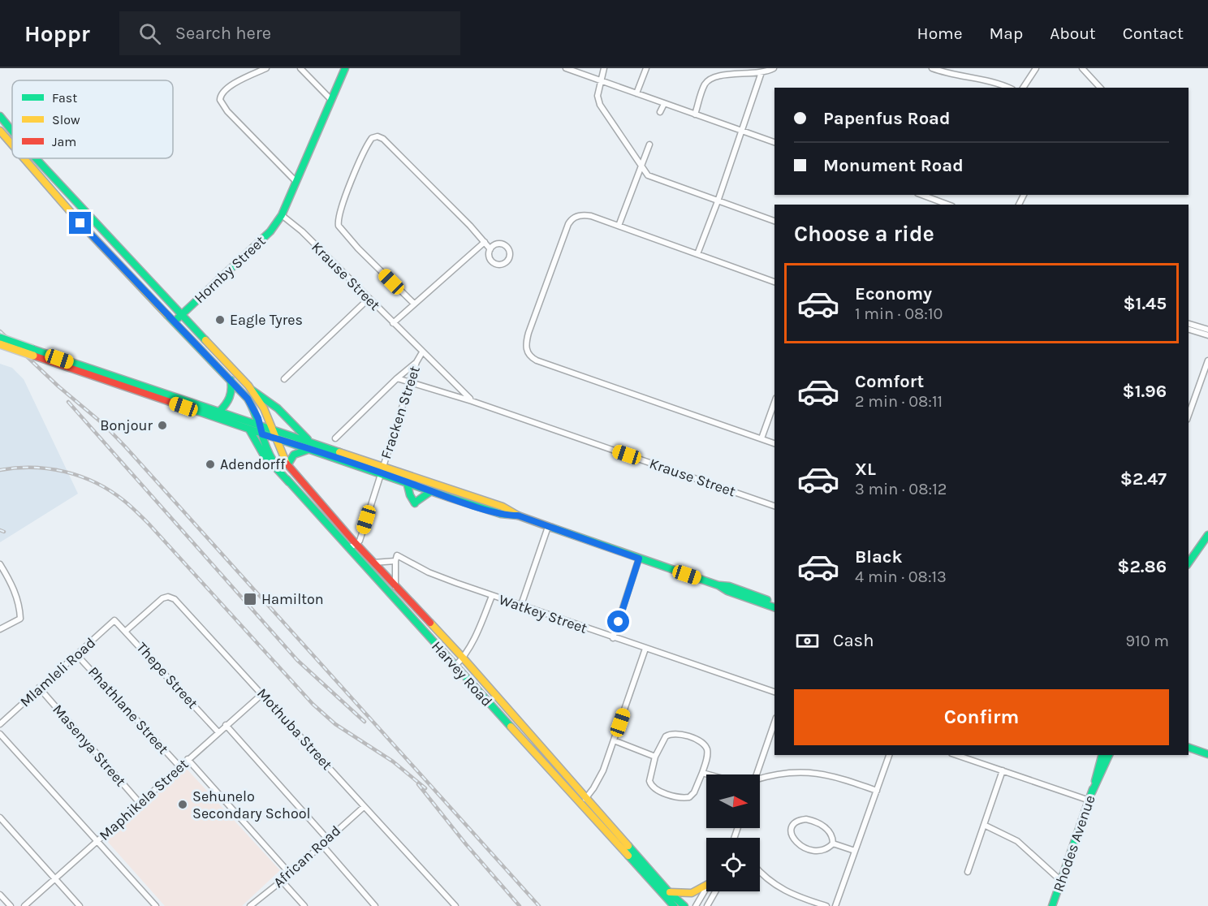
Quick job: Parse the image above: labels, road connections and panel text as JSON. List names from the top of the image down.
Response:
{
  "streets": {
    "main road": ["Hornby Street", "Harvey Road", "Rhodes Avenue"],
    "street": [
      "Krause Street",
      "Fracken Street",
      "Watkey Street",
      "Mlamleli Road",
      "Thepe Street",
      "Phathlane Street",
      "Mothuba Street",
      "Masenya Street",
      "Maphikela Street",
      "African Road"
    ]
  },
  "crossings": [
    ["Hornby Street", "Krause Street"],
    ["Hornby Street", "Harvey Road"],
    ["Krause Street", "Fracken Street"],
    ["Fracken Street", "Harvey Road"],
    ["Mlamleli Road", "Thepe Street"],
    ["Mlamleli Road", "Phathlane Street"],
    ["Mlamleli Road", "Masenya Street"],
    ["Thepe Street", "Mothuba Street"],
    ["Thepe Street", "Maphikela Street"],
    ["Phathlane Street", "Maphikela Street"],
    ["Phathlane Street", "African Road"],
    ["Mothuba Street", "Maphikela Street"],
    ["Mothuba Street", "African Road"],
    ["Masenya Street", "Maphikela Street"]
  ],
  "places": {
    "other": [
      "Eagle Tyres",
      "Bonjour",
      "Adendorff",
      "Sehunelo Secondary School"
    ],
    "transit": ["Hamilton"]
  },
  "legend": ["Fast", "Slow", "Jam"],
  "north": "right",
  "page": {
    "header": "Hoppr",
    "search": "Search here",
    "nav": [
      "Home",
      "Map",
      "About",
      "Contact"
    ],
    "banner": ["Papenfus Road", "Monument Road"],
    "heading": "Choose a ride",
    "list": [
      {
        "name": "Economy",
        "note": "1 min · 08:10",
        "value": "$1.45"
      },
      {
        "name": "Comfort",
        "note": "2 min · 08:11",
        "value": "$1.96"
      },
      {
        "name": "XL",
        "note": "3 min · 08:12",
        "value": "$2.47"
      },
      {
        "name": "Black",
        "note": "4 min · 08:13",
        "value": "$2.86"
      }
    ],
    "pay": ["Cash", "910 m"],
    "buttons": "Confirm"
  }
}
